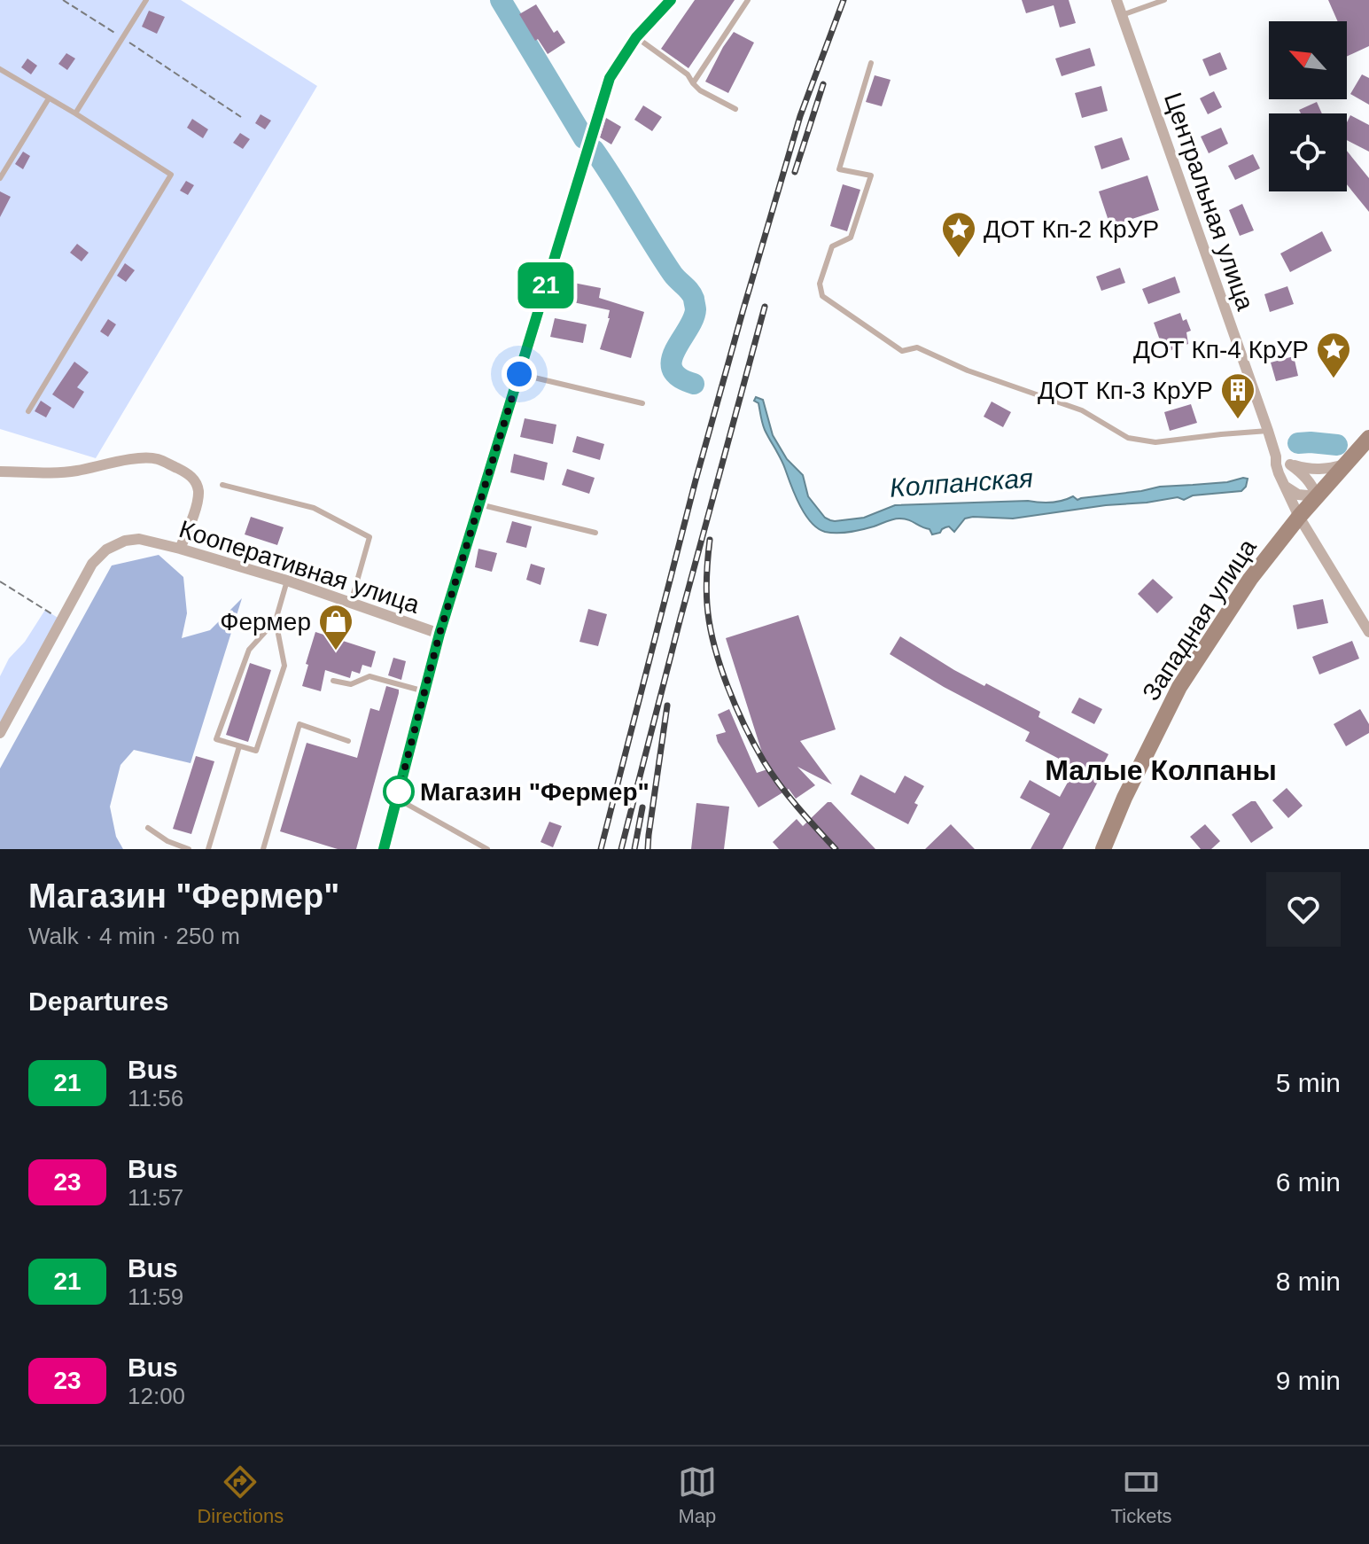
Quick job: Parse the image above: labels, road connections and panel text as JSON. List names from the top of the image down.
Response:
{
  "streets": {
    "main road": ["Западная улица"],
    "street": ["Центральная улица", "Кооперативная улица"]
  },
  "crossings": [
    ["Центральная улица", "Западная улица"]
  ],
  "districts": ["Малые Колпаны"],
  "water": ["Колпанская"],
  "places": {
    "place": ["ДОТ Кп-2 КрУР", "ДОТ Кп-4 КрУР"],
    "building": ["ДОТ Кп-3 КрУР"],
    "shop": ["Фермер"],
    "other": ["Магазин \"Фермер\""]
  },
  "lines": ["bus line 21"],
  "north": "top left",
  "page": {
    "on_map": "21",
    "heading": [
      ["Магазин \"Фермер\"", "Walk · 4 min · 250 m"],
      "Departures"
    ],
    "list": [
      {
        "mark": "21",
        "name": "Bus",
        "note": "11:56",
        "value": "5 min"
      },
      {
        "mark": "23",
        "name": "Bus",
        "note": "11:57",
        "value": "6 min"
      },
      {
        "mark": "21",
        "name": "Bus",
        "note": "11:59",
        "value": "8 min"
      },
      {
        "mark": "23",
        "name": "Bus",
        "note": "12:00",
        "value": "9 min"
      }
    ],
    "tabs": ["Directions", "Map", "Tickets"]
  }
}
